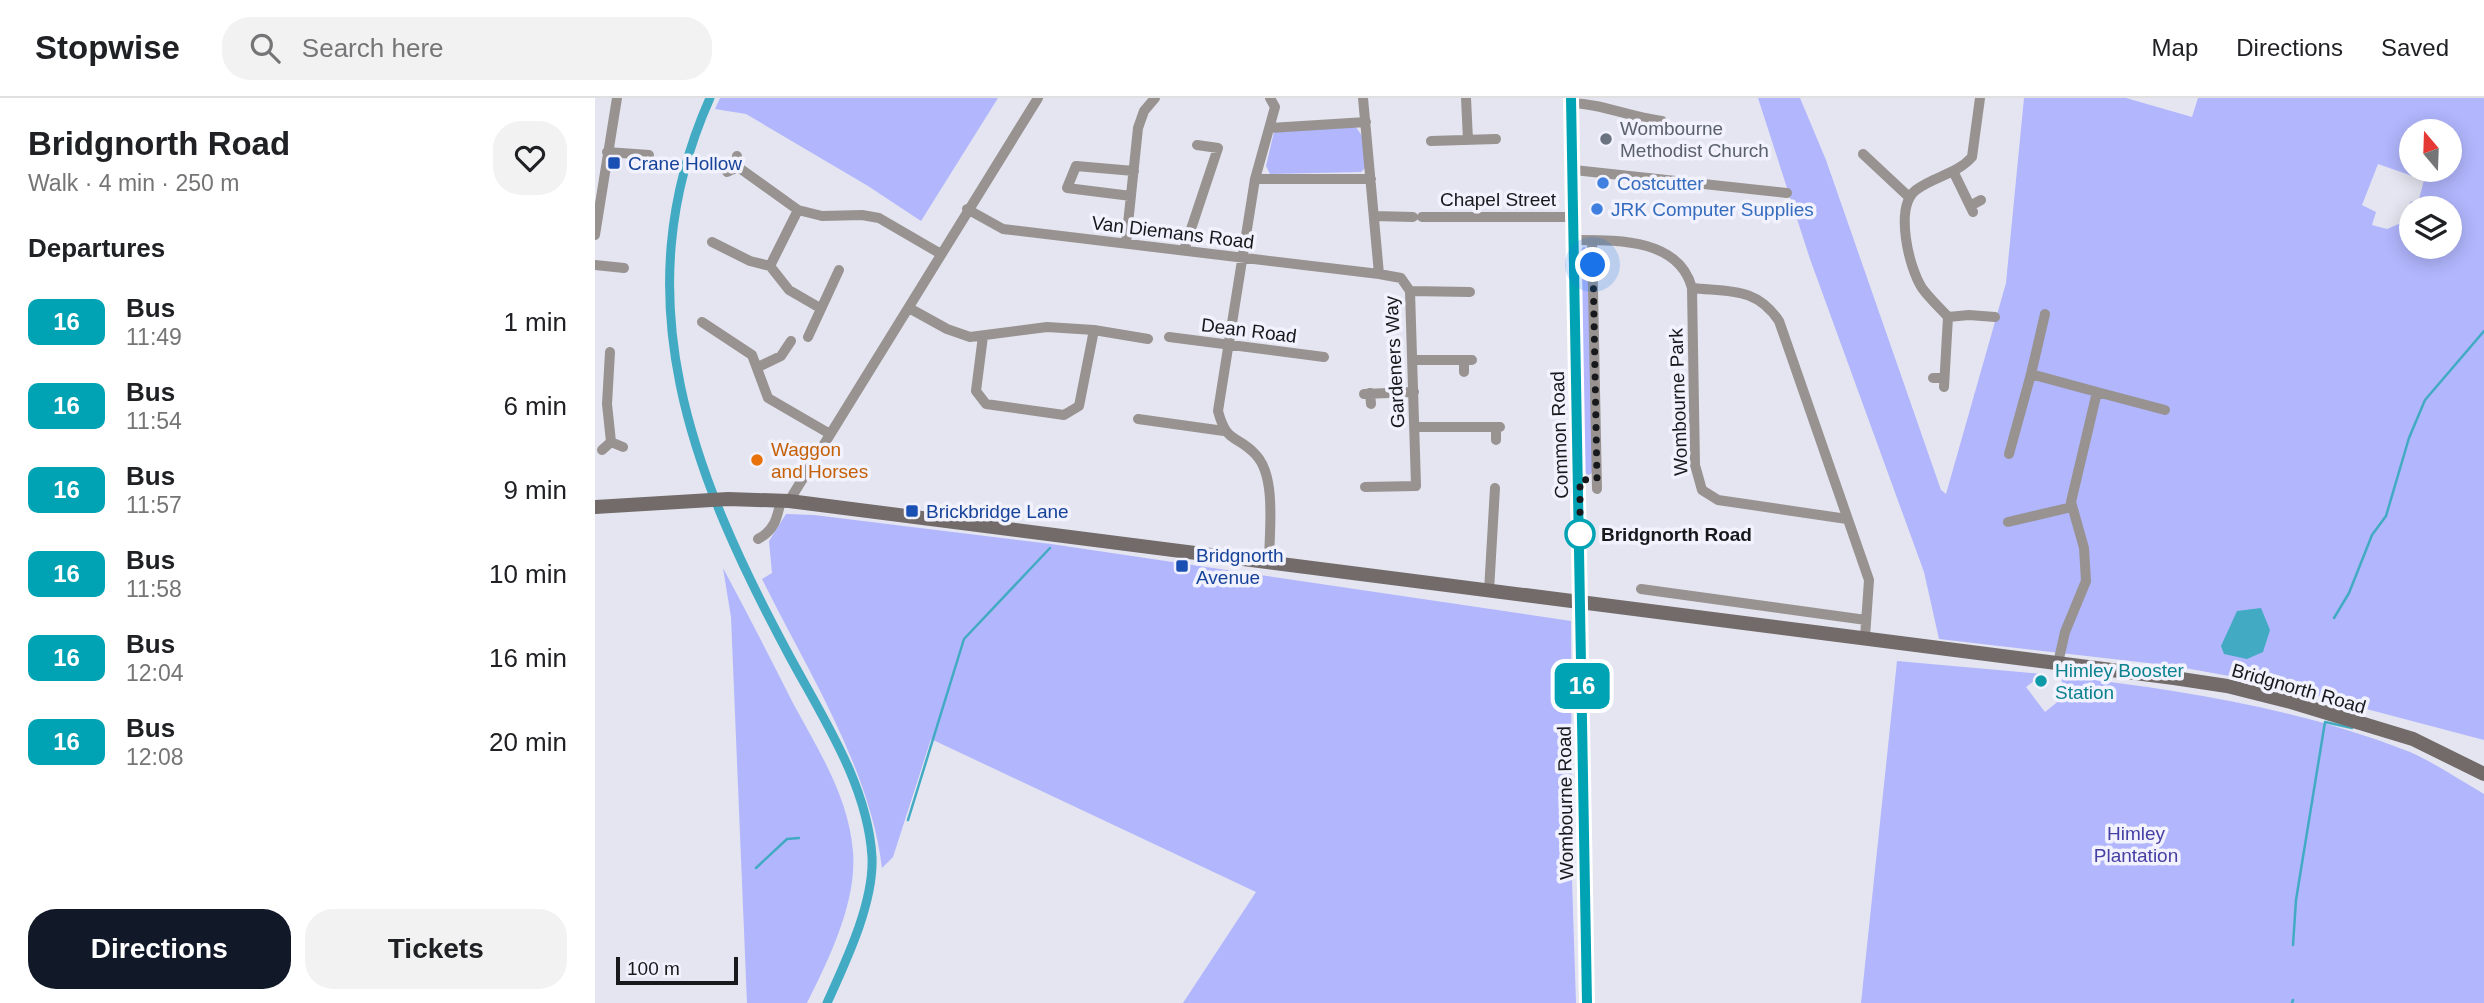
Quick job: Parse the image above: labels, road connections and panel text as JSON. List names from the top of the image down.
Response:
{
  "streets": {
    "main road": ["Bridgnorth Road"],
    "street": [
      "Chapel Street",
      "Van Diemans Road",
      "Dean Road",
      "Gardeners Way",
      "Wombourne Park",
      "Common Road",
      "Wombourne Road"
    ]
  },
  "crossings": [
    ["Chapel Street", "Gardeners Way"],
    ["Chapel Street", "Common Road"],
    ["Van Diemans Road", "Gardeners Way"],
    ["Common Road", "Bridgnorth Road"],
    ["Common Road", "Wombourne Road"],
    ["Bridgnorth Road", "Wombourne Road"]
  ],
  "parks": ["Himley Plantation"],
  "places": {
    "other": [
      "Wombourne Methodist Church",
      "Costcutter",
      "JRK Computer Supplies",
      "Waggon and Horses",
      "Bridgnorth Road",
      "Himley Booster Station"
    ],
    "transit": ["Crane Hollow", "Brickbridge Lane", "Bridgnorth Avenue"]
  },
  "lines": ["bus line 16"],
  "scale_bar": "100 m",
  "north": "top",
  "page": {
    "header": "Stopwise",
    "search": "Search here",
    "nav": ["Map", "Directions", "Saved"],
    "heading": [
      ["Bridgnorth Road", "Walk · 4 min · 250 m"],
      "Departures"
    ],
    "on_map": "16",
    "list": [
      {
        "mark": "16",
        "name": "Bus",
        "note": "11:49",
        "value": "1 min"
      },
      {
        "mark": "16",
        "name": "Bus",
        "note": "11:54",
        "value": "6 min"
      },
      {
        "mark": "16",
        "name": "Bus",
        "note": "11:57",
        "value": "9 min"
      },
      {
        "mark": "16",
        "name": "Bus",
        "note": "11:58",
        "value": "10 min"
      },
      {
        "mark": "16",
        "name": "Bus",
        "note": "12:04",
        "value": "16 min"
      },
      {
        "mark": "16",
        "name": "Bus",
        "note": "12:08",
        "value": "20 min"
      }
    ],
    "buttons": ["Directions", "Tickets"],
    "scale": "100 m"
  }
}
